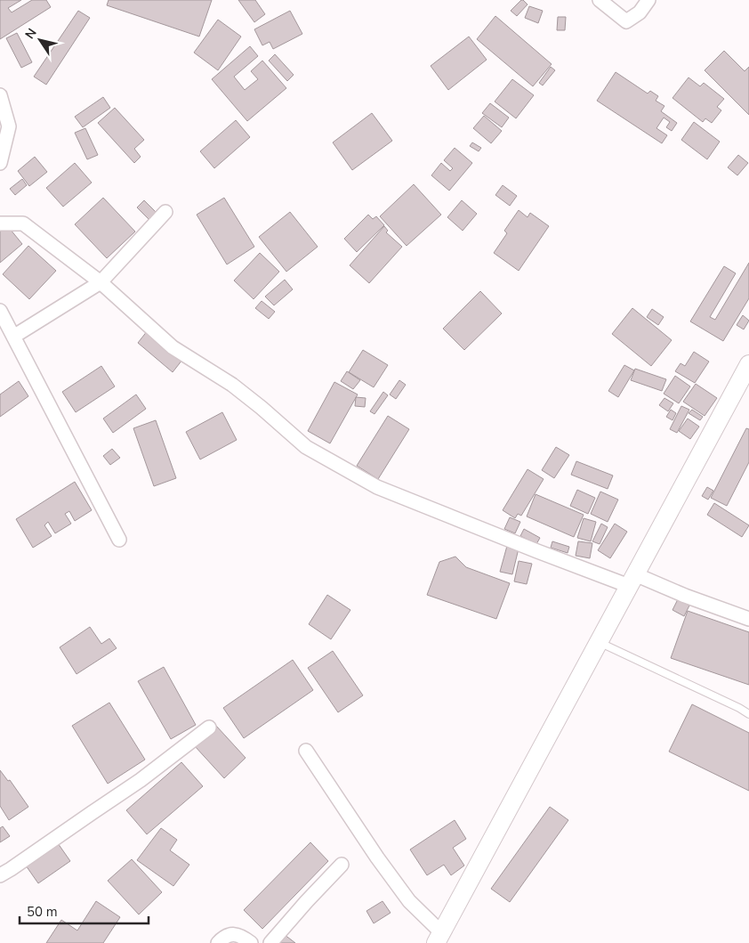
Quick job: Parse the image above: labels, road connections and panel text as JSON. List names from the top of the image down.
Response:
{
  "scale_bar": "50 m",
  "north": "top left"
}
